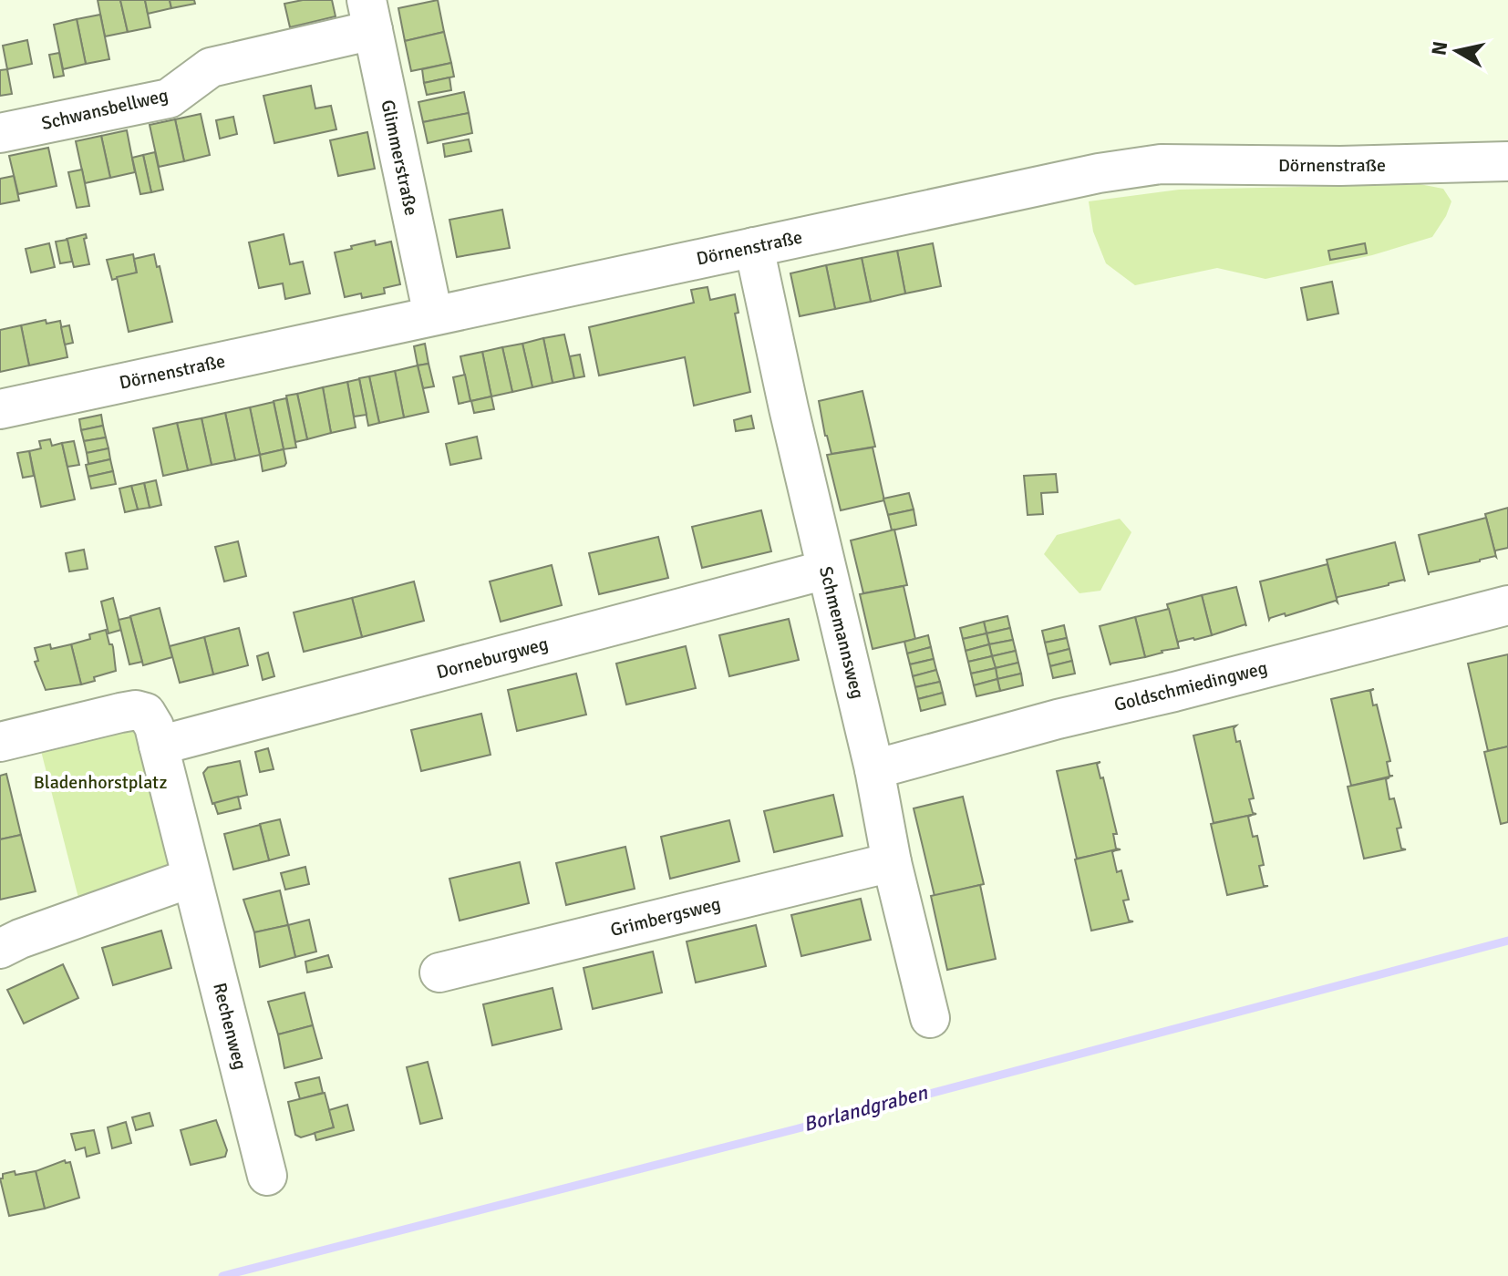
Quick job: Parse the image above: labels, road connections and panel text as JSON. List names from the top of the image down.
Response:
{
  "streets": {
    "street": [
      "Schwansbellweg",
      "Glimmerstraße",
      "Dörnenstraße",
      "Schmemannsweg",
      "Dorneburgweg",
      "Goldschmiedingweg",
      "Grimbergsweg",
      "Rechenweg"
    ]
  },
  "crossings": [
    ["Schwansbellweg", "Glimmerstraße"],
    ["Glimmerstraße", "Dörnenstraße"],
    ["Dörnenstraße", "Schmemannsweg"],
    ["Schmemannsweg", "Dorneburgweg"],
    ["Schmemannsweg", "Goldschmiedingweg"],
    ["Schmemannsweg", "Grimbergsweg"]
  ],
  "water": ["Borlandgraben"],
  "parks": ["Bladenhorstplatz"],
  "north": "left"
}
